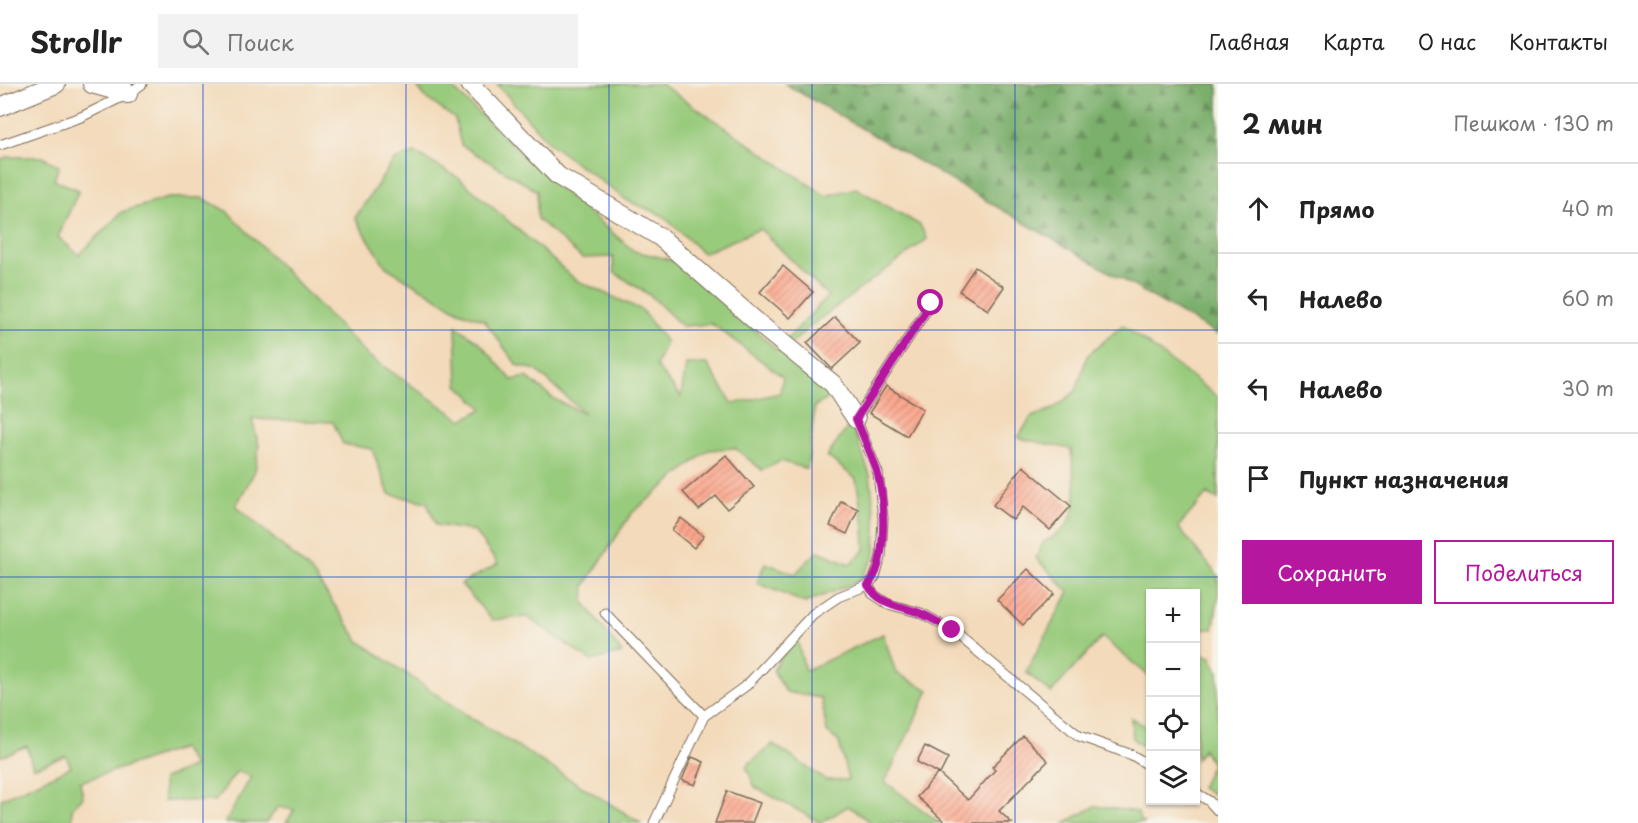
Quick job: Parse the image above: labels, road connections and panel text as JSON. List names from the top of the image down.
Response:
{
  "page": {
    "header": "Strollr",
    "search": "Поиск",
    "nav": [
      "Главная",
      "Карта",
      "О нас",
      "Контакты"
    ],
    "heading": ["2 мин", "Пешком · 130 m"],
    "list": [
      ["Прямо", "40 m"],
      ["Налево", "60 m"],
      ["Налево", "30 m"],
      "Пункт назначения"
    ],
    "buttons": ["Сохранить", "Поделиться"],
    "map_buttons": ["+", "−"]
  }
}
